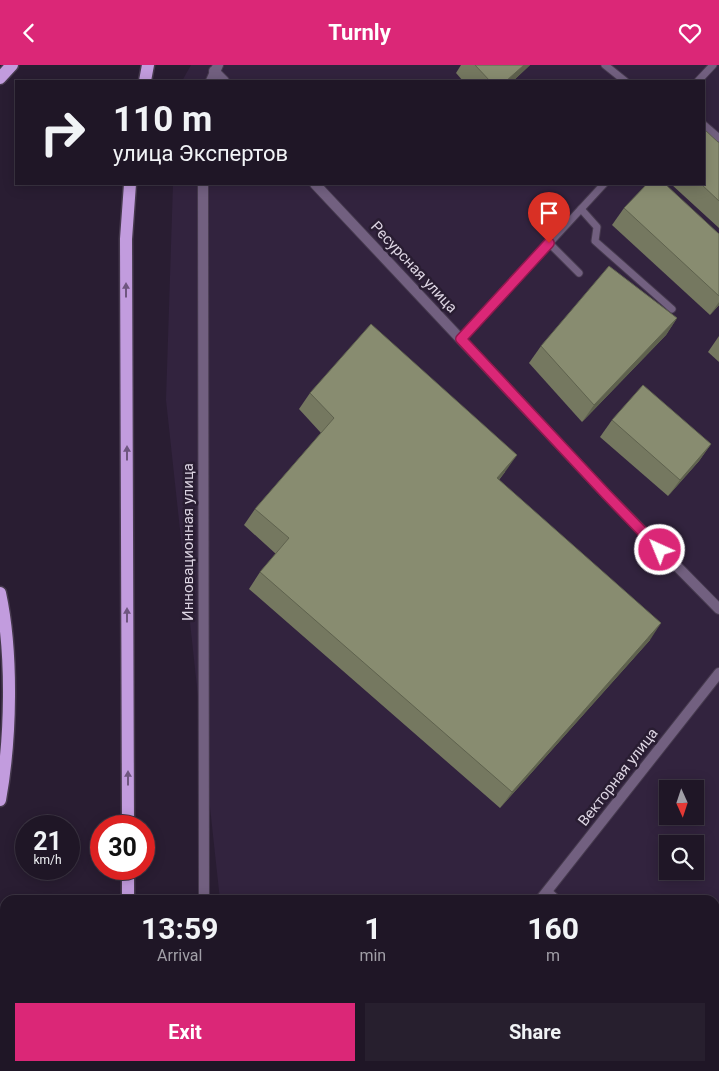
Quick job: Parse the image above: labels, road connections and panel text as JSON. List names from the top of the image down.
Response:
{
  "streets": {
    "street": ["Ресурсная улица", "Инновационная улица", "Векторная улица"]
  },
  "north": "bottom",
  "page": {
    "header": "Turnly",
    "turn": ["110 m", "улица Экспертов"],
    "speed": "21 km/h",
    "limit": "30",
    "eta": [
      "13:59",
      "Arrival",
      "1",
      "min",
      "160",
      "m"
    ],
    "buttons": ["Exit", "Share"]
  }
}
